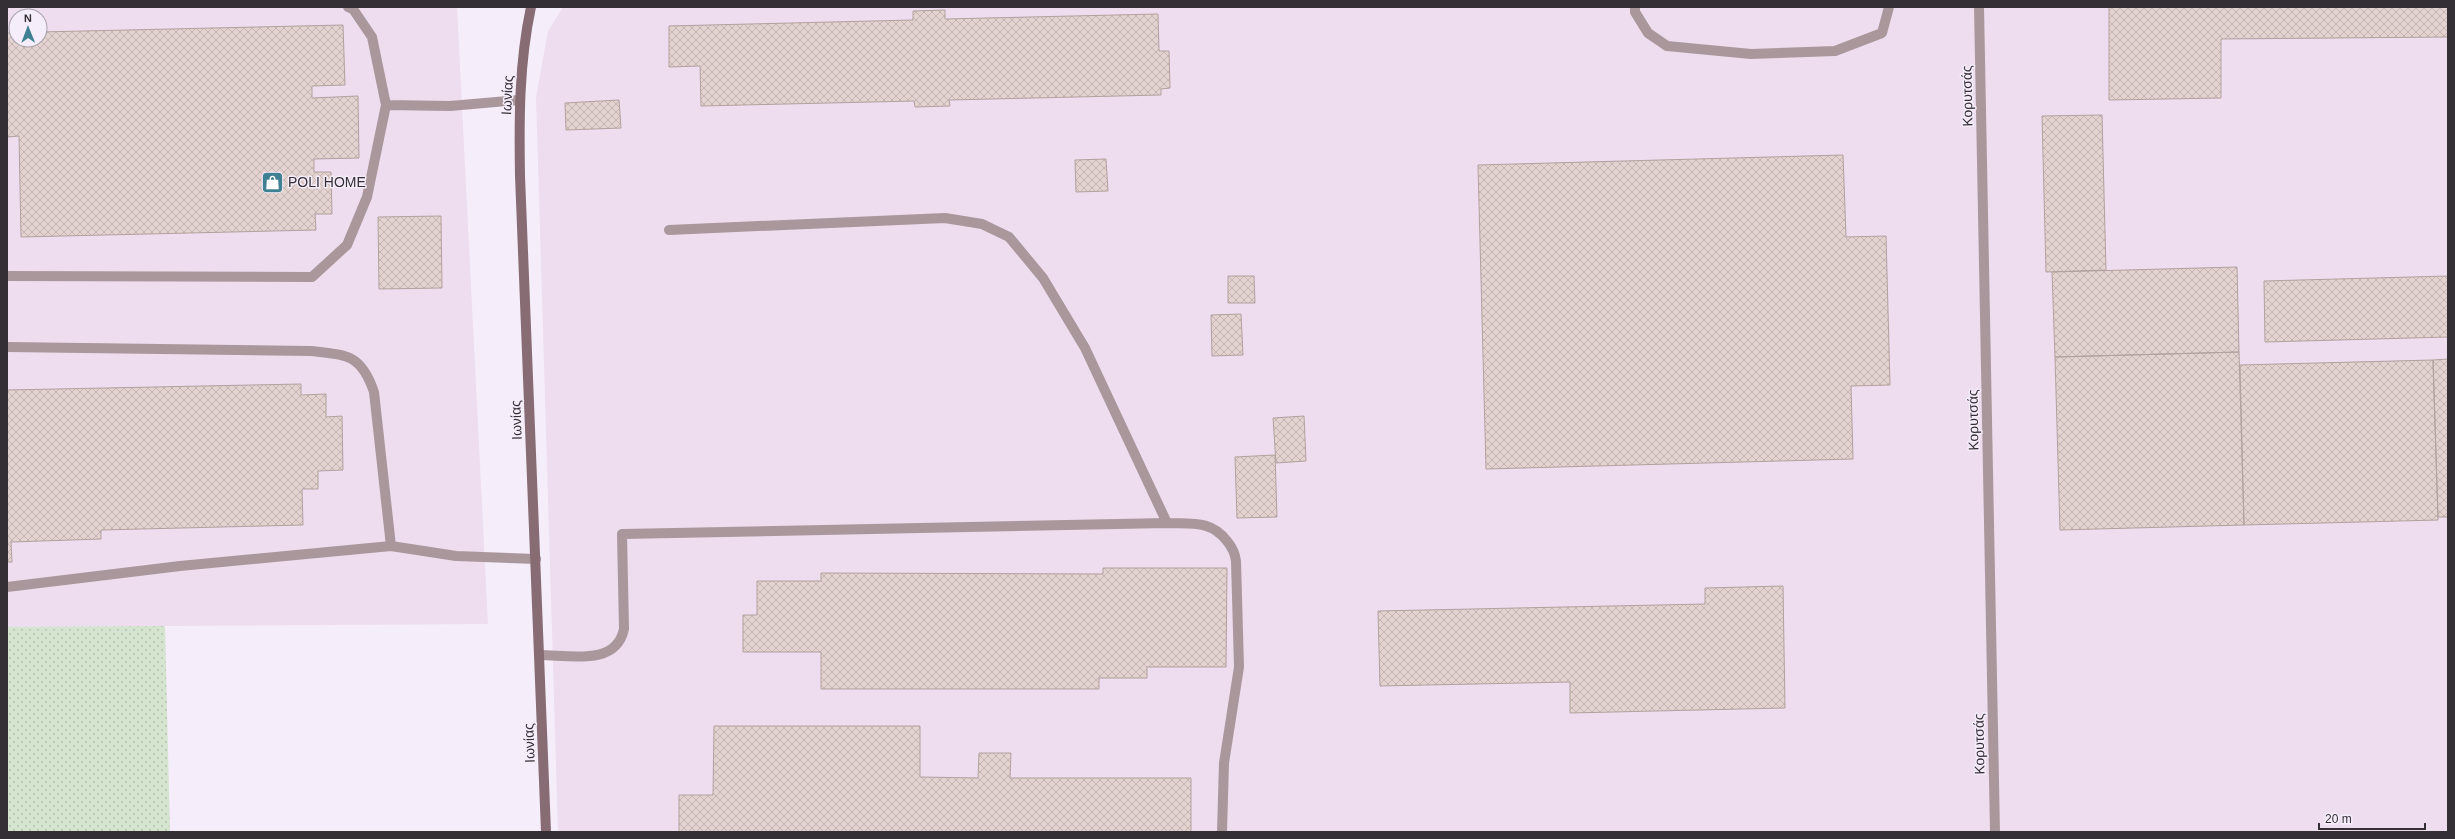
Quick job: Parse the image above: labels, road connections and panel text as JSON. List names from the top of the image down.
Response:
{
  "streets": {
    "street": ["Ιωνίας", "Κορυτσάς"]
  },
  "places": {
    "shop": ["POLI HOME"]
  },
  "scale_bar": "20 m",
  "north": "top"
}
